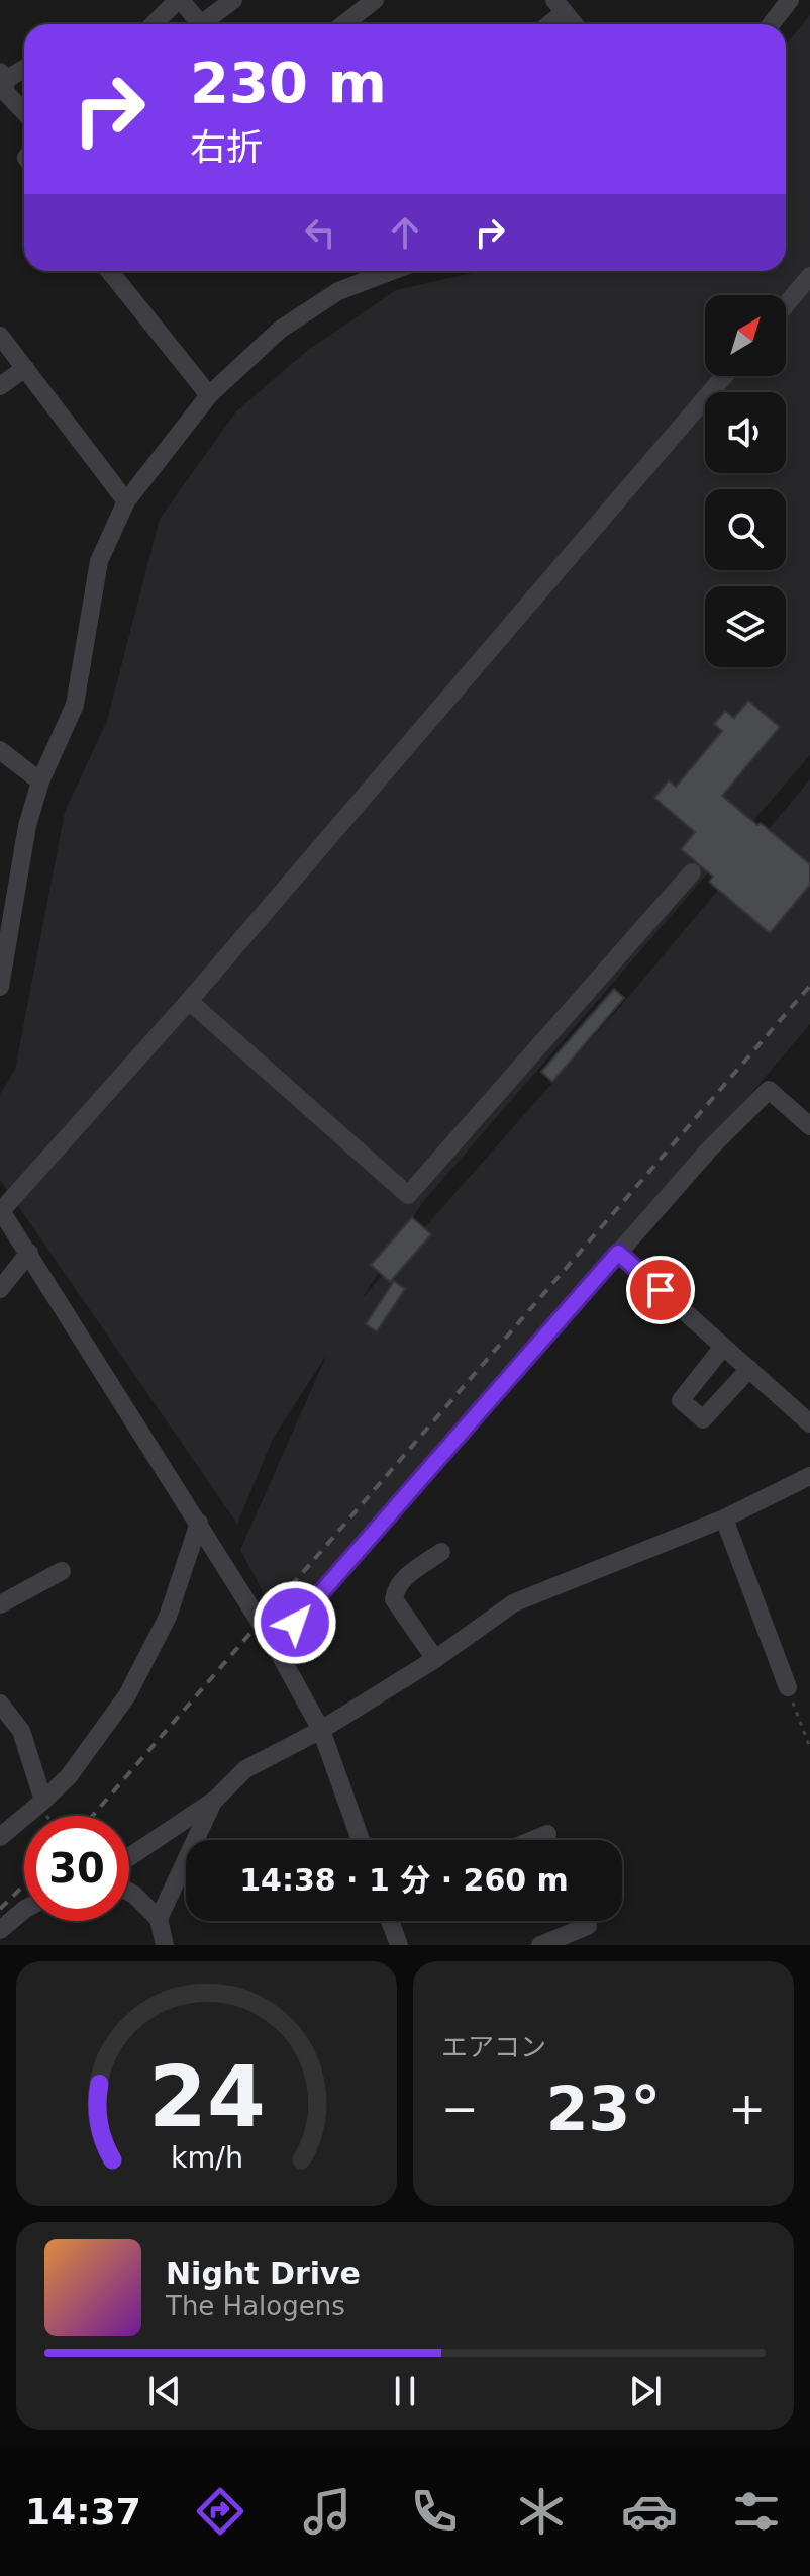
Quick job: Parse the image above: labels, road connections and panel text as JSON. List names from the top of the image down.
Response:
{
  "north": "top right",
  "page": {
    "turn": ["230 m", "右折"],
    "limit": "30",
    "trip": "14:38 · 1 分 · 260 m",
    "tile": "エアコン",
    "heat": ["−", "23°", "+"],
    "song": ["Night Drive", "The Halogens"],
    "tabs": "14:37",
    "gauge": ["24", "km/h"]
  }
}
